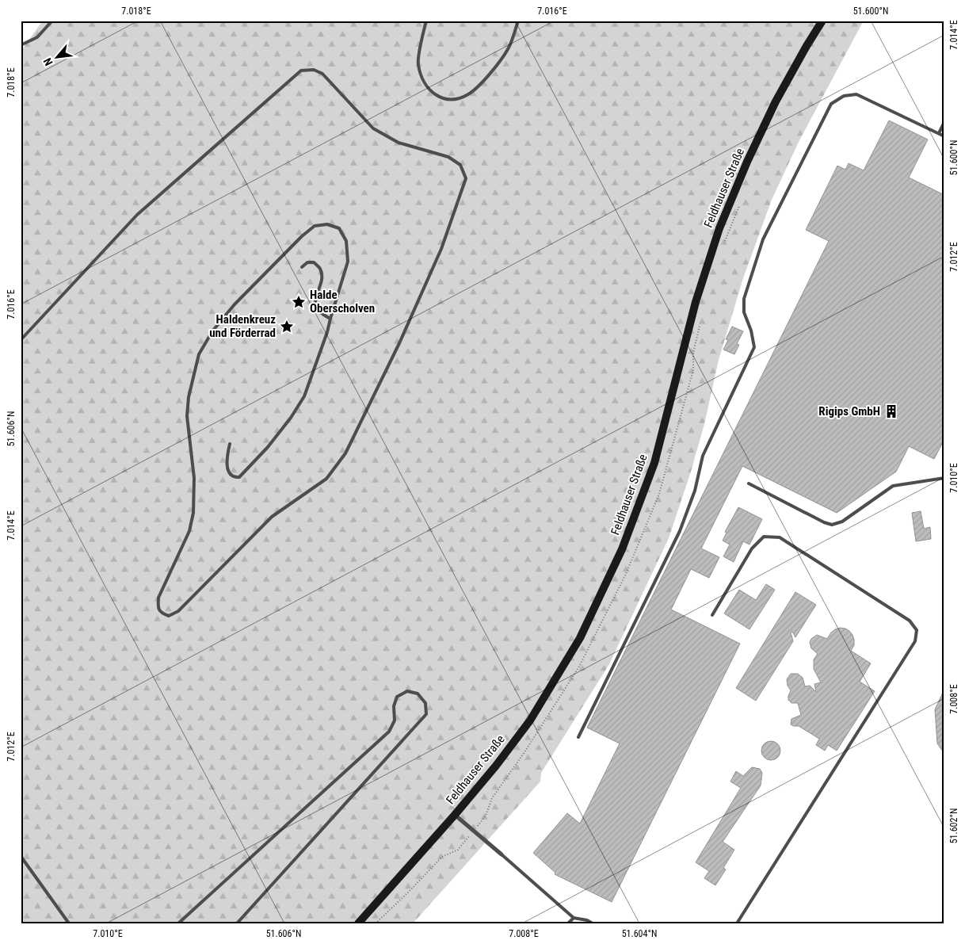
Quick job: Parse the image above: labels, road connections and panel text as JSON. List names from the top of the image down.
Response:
{
  "streets": {
    "street": ["Feldhauser Straße"]
  },
  "places": {
    "place": ["Halde Oberscholven", "Haldenkreuz und Förderrad"],
    "building": ["Rigips GmbH"]
  },
  "north": "bottom left",
  "coordinates": [
    "7.018°E",
    "7.016°E",
    "51.600°N",
    "7.014°E",
    "7.012°E",
    "51.606°N",
    "7.010°E",
    "7.008°E",
    "51.602°N",
    "51.604°N"
  ]
}
